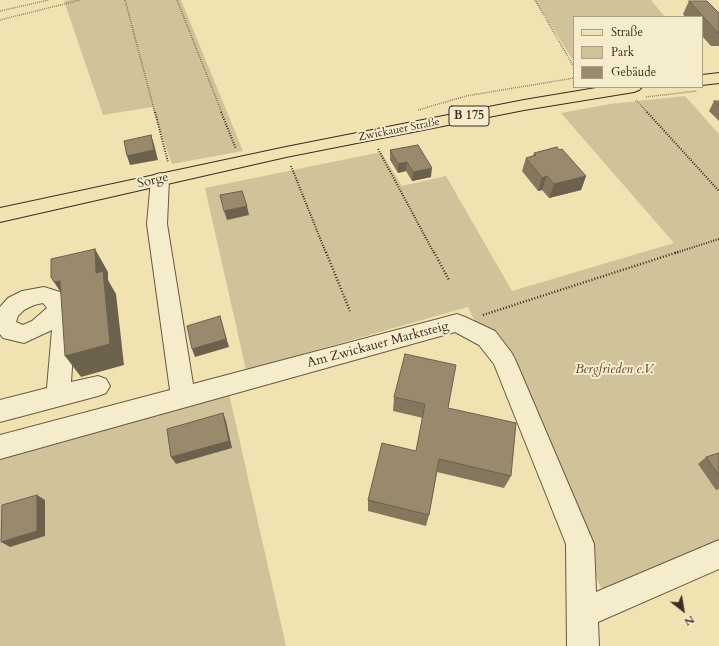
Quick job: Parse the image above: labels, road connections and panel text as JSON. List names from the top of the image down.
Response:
{
  "streets": {
    "main road": ["B 175", "Zwickauer Straße", "Sorge"],
    "street": ["Am Zwickauer Marktsteig"]
  },
  "crossings": [
    ["Zwickauer Straße", "Sorge"]
  ],
  "parks": ["Bergfrieden e.V."],
  "legend": ["Straße", "Park", "Gebäude"],
  "north": "bottom right"
}
